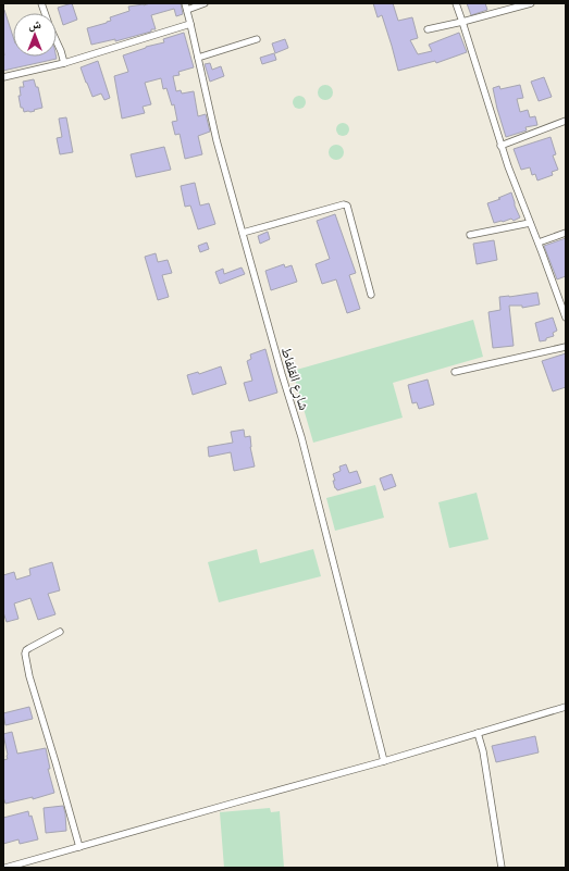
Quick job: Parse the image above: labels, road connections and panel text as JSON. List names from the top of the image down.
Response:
{
  "streets": {
    "street": ["شارع القلفاط"]
  },
  "north": "top"
}
